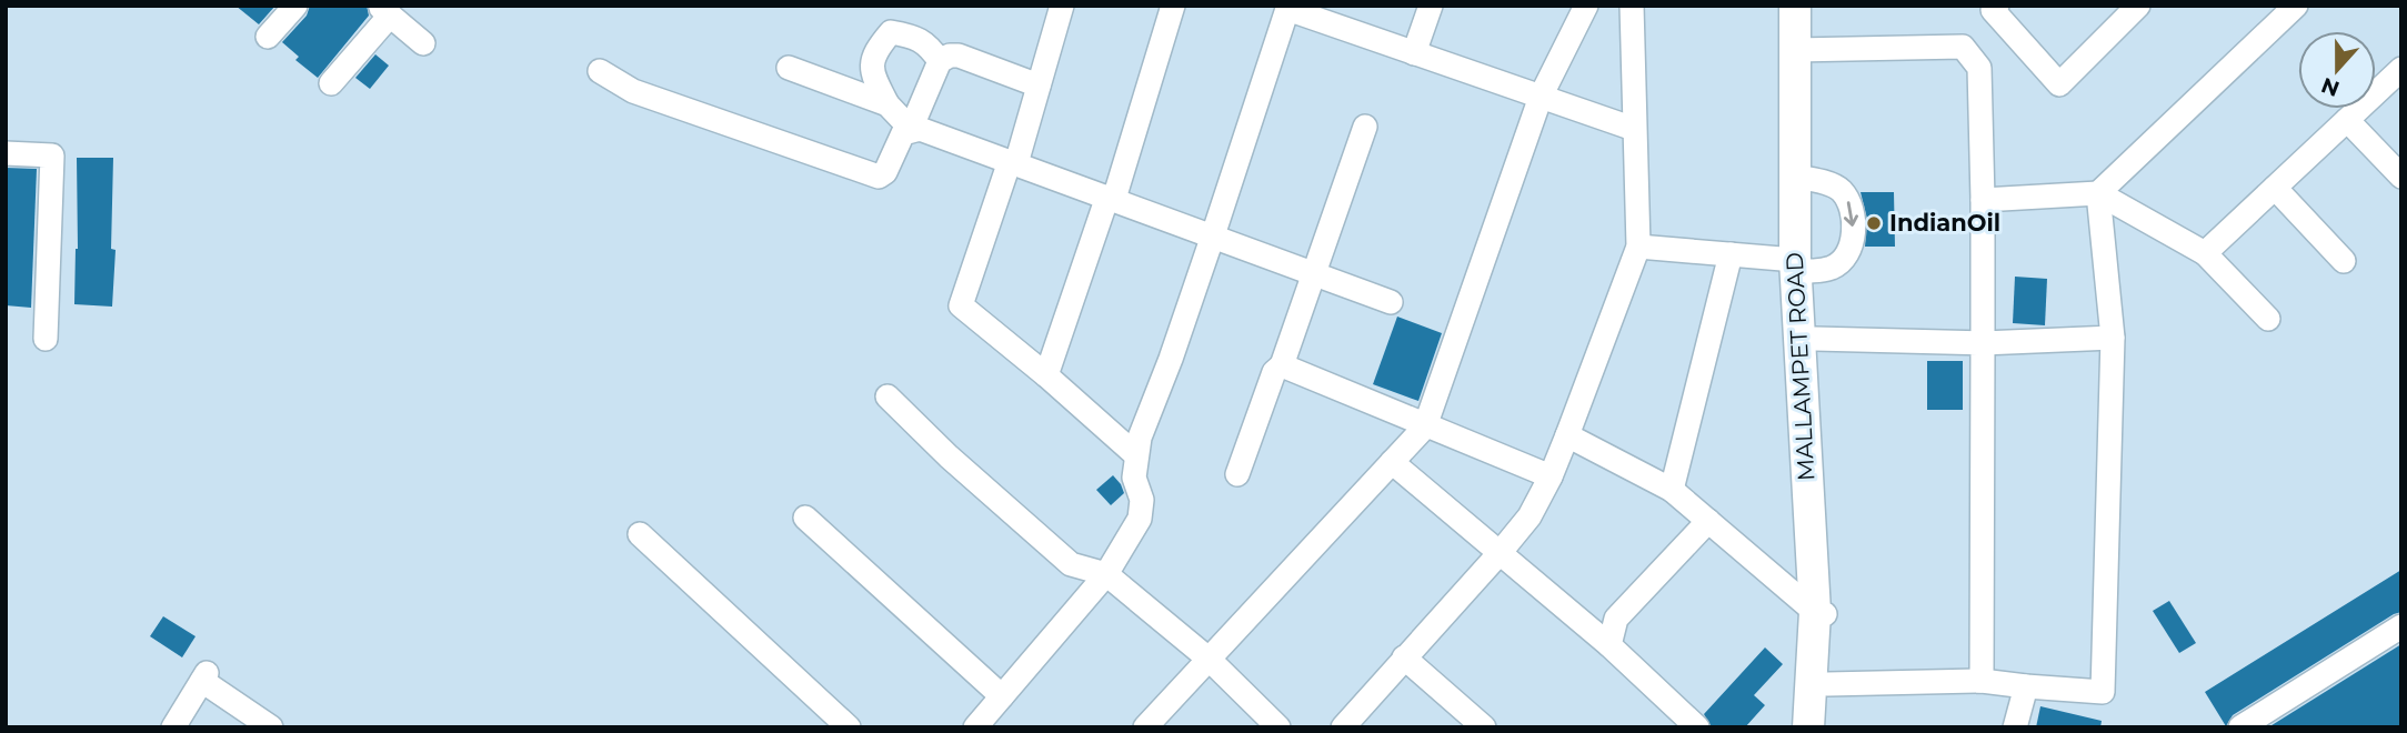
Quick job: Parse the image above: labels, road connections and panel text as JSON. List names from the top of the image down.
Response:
{
  "streets": {
    "main road": ["MALLAMPET ROAD"]
  },
  "places": ["IndianOil"],
  "north": "bottom"
}
